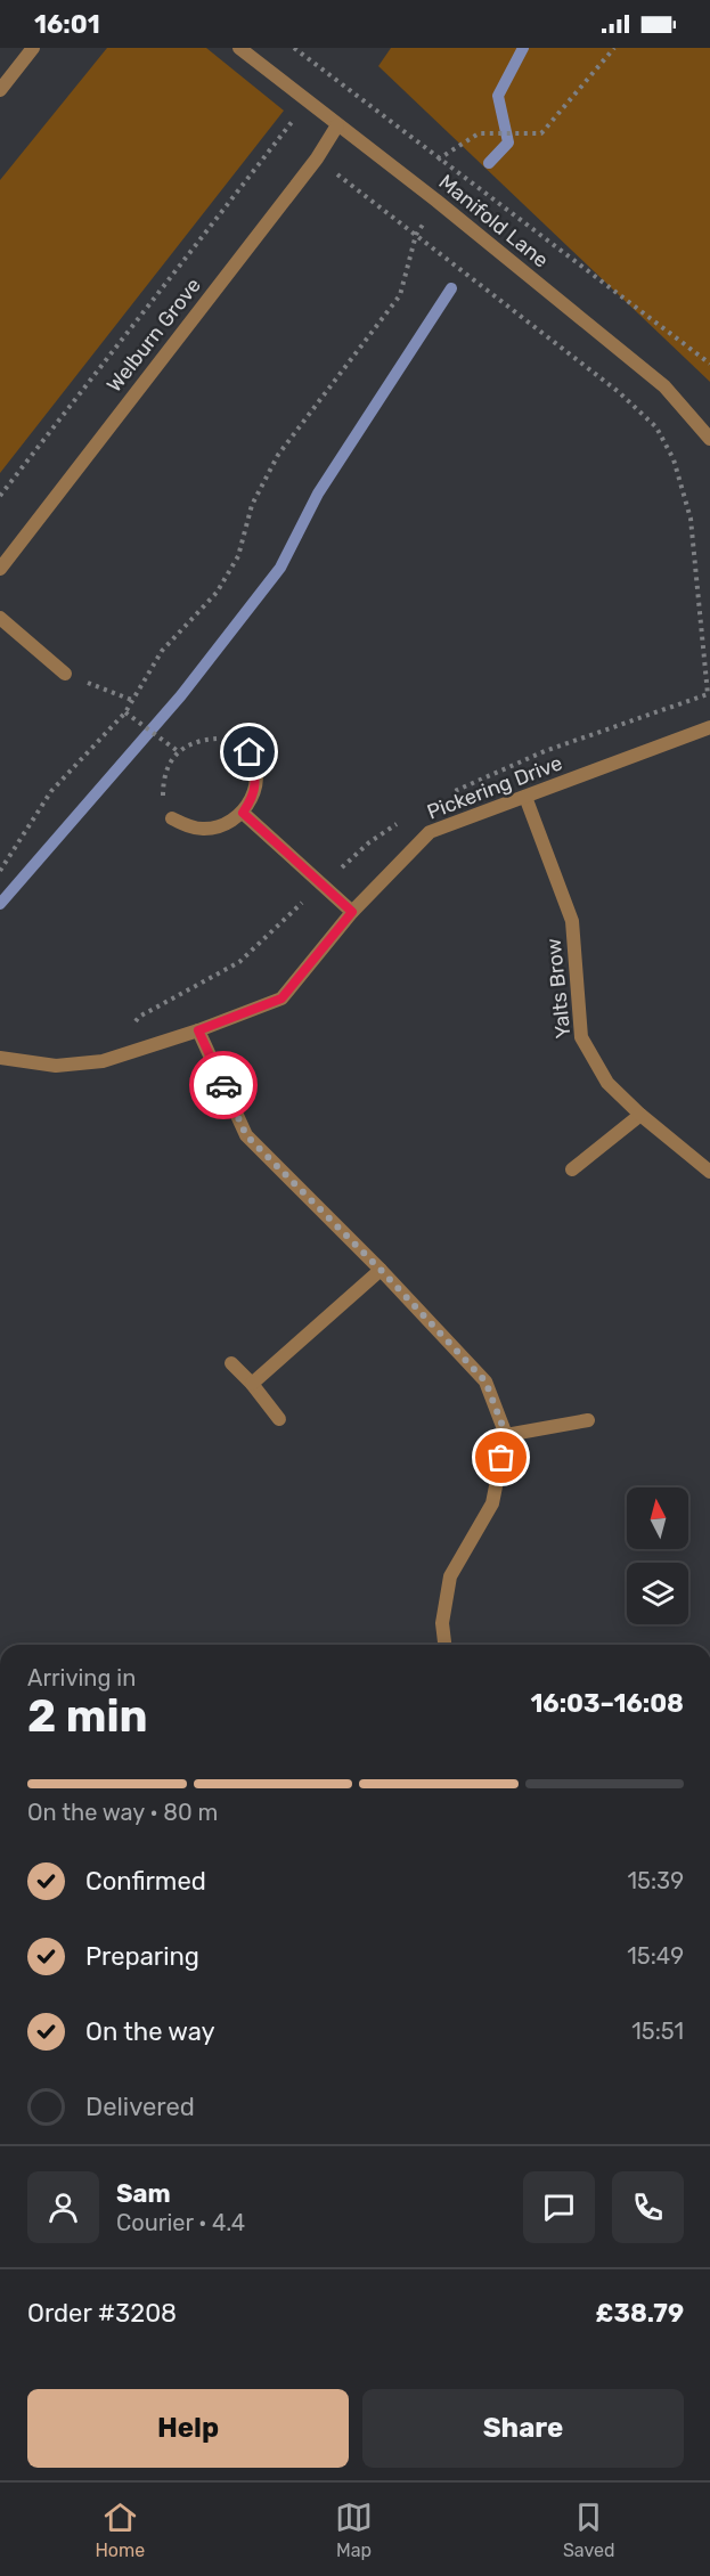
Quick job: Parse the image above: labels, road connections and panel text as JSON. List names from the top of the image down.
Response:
{
  "streets": {
    "street": [
      "Manifold Lane",
      "Welburn Grove",
      "Pickering Drive",
      "Yalts Brow"
    ]
  },
  "crossings": [
    ["Manifold Lane", "Welburn Grove"],
    ["Pickering Drive", "Yalts Brow"]
  ],
  "north": "top",
  "page": {
    "status": "16:01",
    "heading": ["2 min", "Arriving in", "16:03–16:08"],
    "panel": [
      "Sam",
      "Courier · 4.4",
      "Order #3208",
      "£38.79"
    ],
    "bar": "On the way · 80 m",
    "list": [
      ["Confirmed", "15:39"],
      ["Preparing", "15:49"],
      ["On the way", "15:51"],
      "Delivered"
    ],
    "buttons": ["Help", "Share"],
    "tabs": ["Home", "Map", "Saved"]
  }
}
